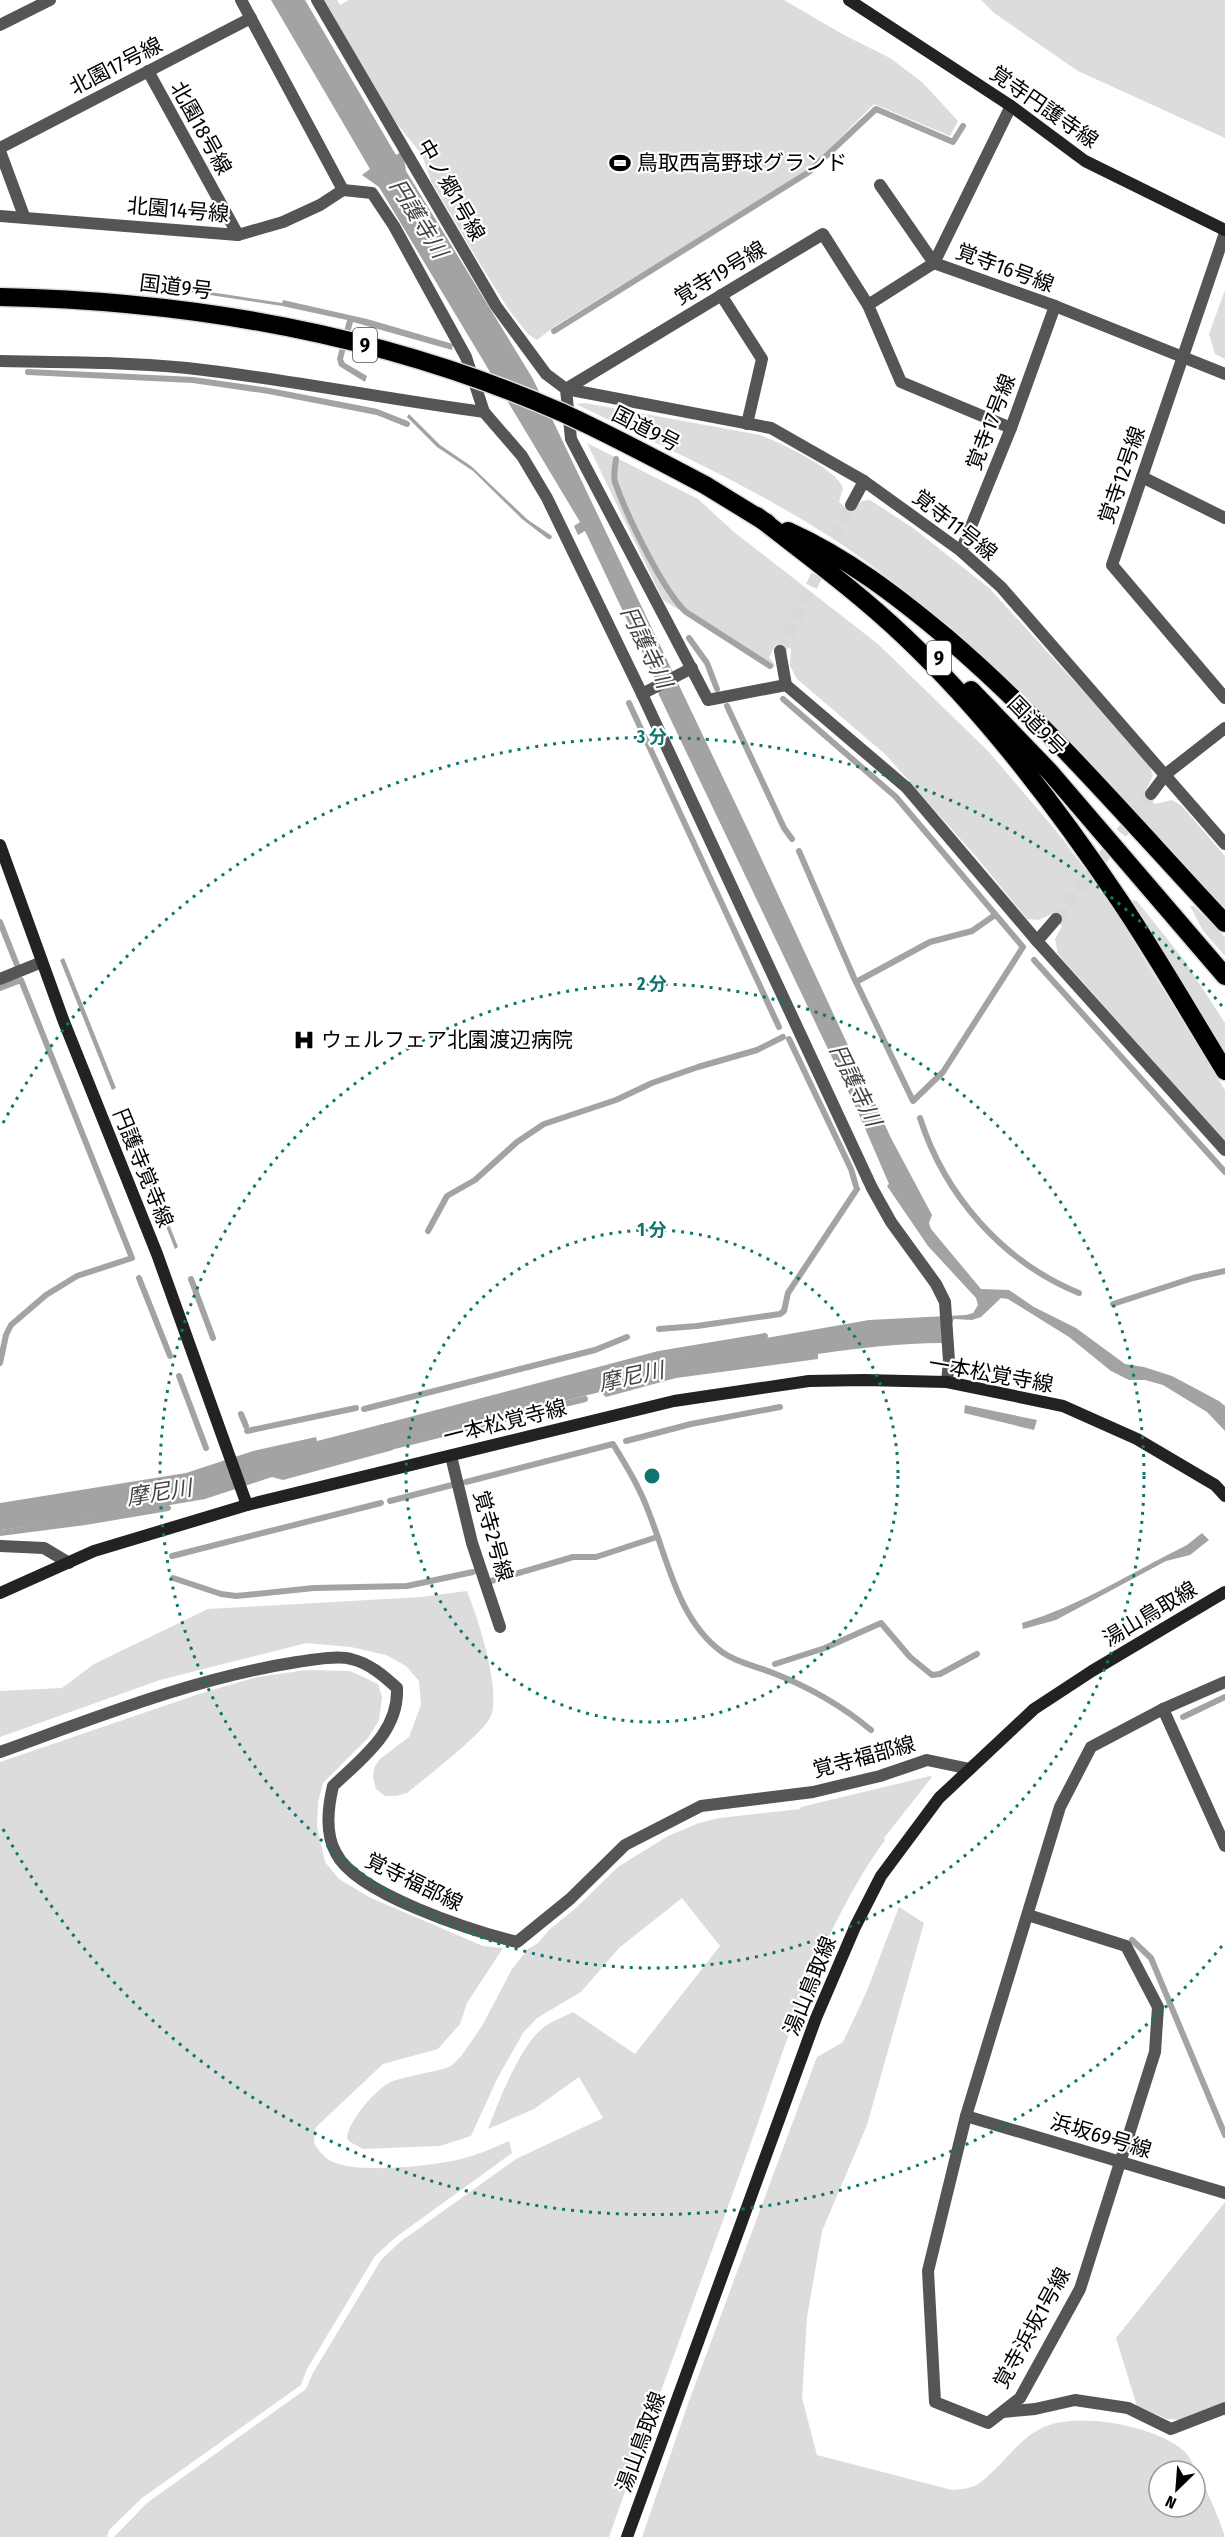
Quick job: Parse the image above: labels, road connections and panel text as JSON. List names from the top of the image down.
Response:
{
  "streets": {
    "highway": ["国道9号", "9"],
    "main road": [
      "覚寺円護寺線",
      "円護寺覚寺線",
      "一本松覚寺線",
      "湯山鳥取線"
    ],
    "street": [
      "北園17号線",
      "北園18号線",
      "中ノ郷1号線",
      "北園14号線",
      "覚寺16号線",
      "覚寺19号線",
      "覚寺17号線",
      "覚寺12号線",
      "覚寺11号線",
      "覚寺2号線",
      "覚寺福部線",
      "浜坂69号線",
      "覚寺浜坂1号線"
    ]
  },
  "crossings": [
    ["北園17号線", "北園18号線"],
    ["覚寺円護寺線", "覚寺16号線"],
    ["覚寺円護寺線", "覚寺12号線"],
    ["北園18号線", "北園14号線"],
    ["中ノ郷1号線", "覚寺19号線"],
    ["中ノ郷1号線", "覚寺11号線"],
    ["覚寺16号線", "覚寺17号線"],
    ["覚寺16号線", "覚寺12号線"],
    ["覚寺19号線", "覚寺11号線"],
    ["覚寺17号線", "覚寺11号線"],
    ["円護寺覚寺線", "一本松覚寺線"],
    ["一本松覚寺線", "覚寺2号線"],
    ["湯山鳥取線", "覚寺福部線"],
    ["浜坂69号線", "覚寺浜坂1号線"]
  ],
  "water": ["円護寺川", "摩尼川"],
  "places": {
    "sports": ["鳥取西高野球グランド"],
    "hospital": ["ウェルフェア北園渡辺病院"]
  },
  "north": "bottom left",
  "rings": ["3 分", "2 分", "1 分"]
}
